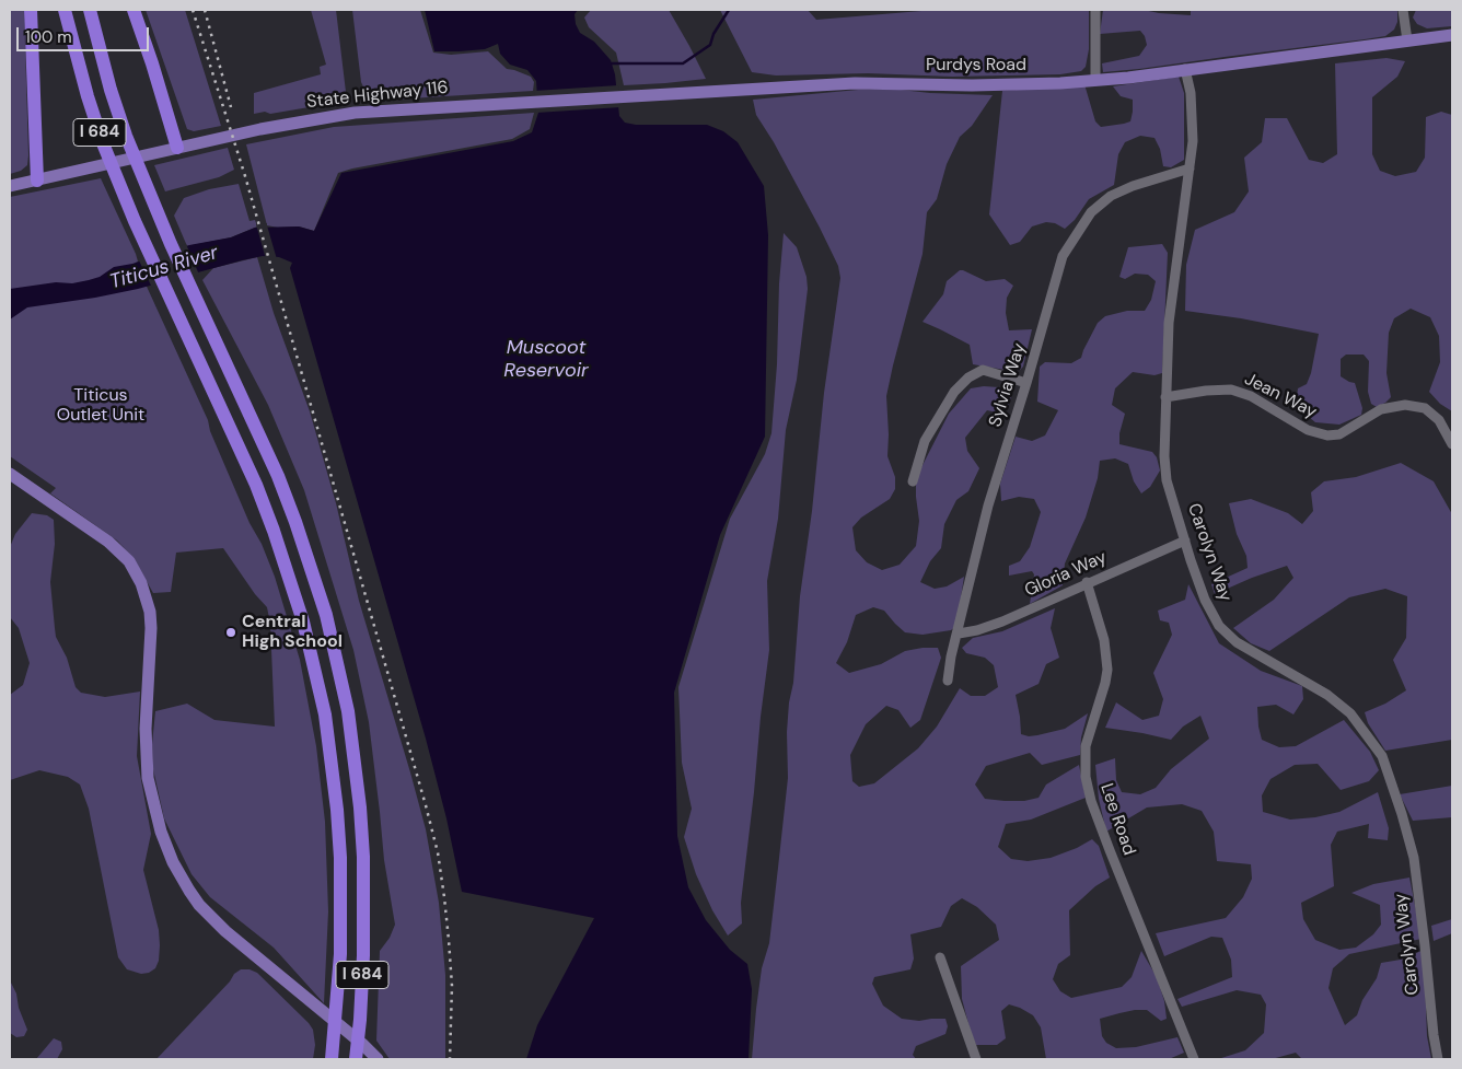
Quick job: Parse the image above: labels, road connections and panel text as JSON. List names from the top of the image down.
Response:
{
  "streets": {
    "highway": ["I 684"],
    "main road": ["Purdys Road", "State Highway 116"],
    "street": [
      "Sylvia Way",
      "Jean Way",
      "Carolyn Way",
      "Gloria Way",
      "Lee Road"
    ]
  },
  "crossings": [
    ["Purdys Road", "State Highway 116"],
    ["Purdys Road", "Carolyn Way"],
    ["Sylvia Way", "Carolyn Way"],
    ["Sylvia Way", "Gloria Way"],
    ["Jean Way", "Carolyn Way"],
    ["Carolyn Way", "Gloria Way"],
    ["Gloria Way", "Lee Road"]
  ],
  "water": ["Titicus River", "Muscoot Reservoir"],
  "parks": ["Titicus Outlet Unit"],
  "places": ["Central High School"],
  "scale_bar": "100 m"
}
